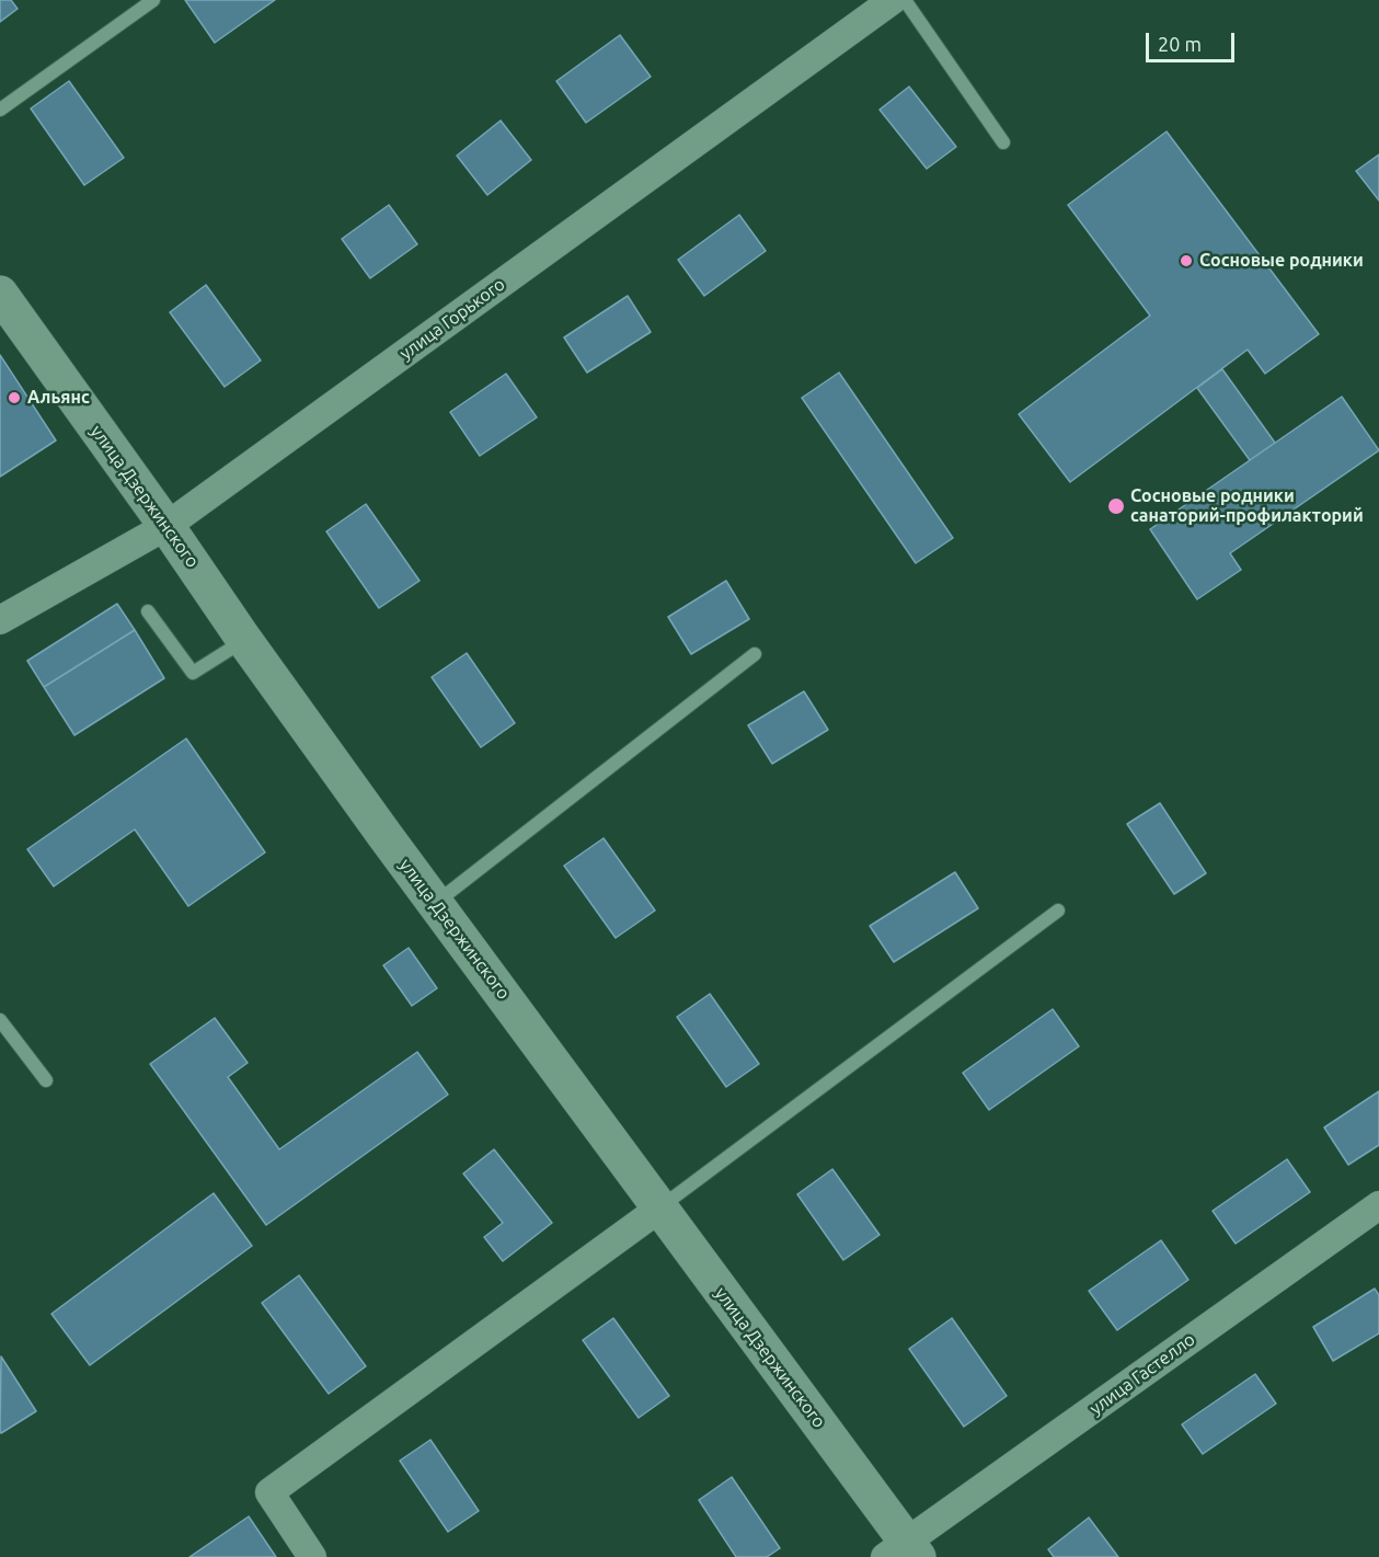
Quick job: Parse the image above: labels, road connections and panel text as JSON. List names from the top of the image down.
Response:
{
  "streets": {
    "street": ["улица Горького", "улица Дзержинского", "улица Гастелло"]
  },
  "crossings": [
    ["улица Горького", "улица Дзержинского"],
    ["улица Дзержинского", "улица Гастелло"]
  ],
  "places": ["Сосновые родники", "Альянс", "Сосновые родники санаторий-профилакторий"],
  "scale_bar": "20 m"
}
